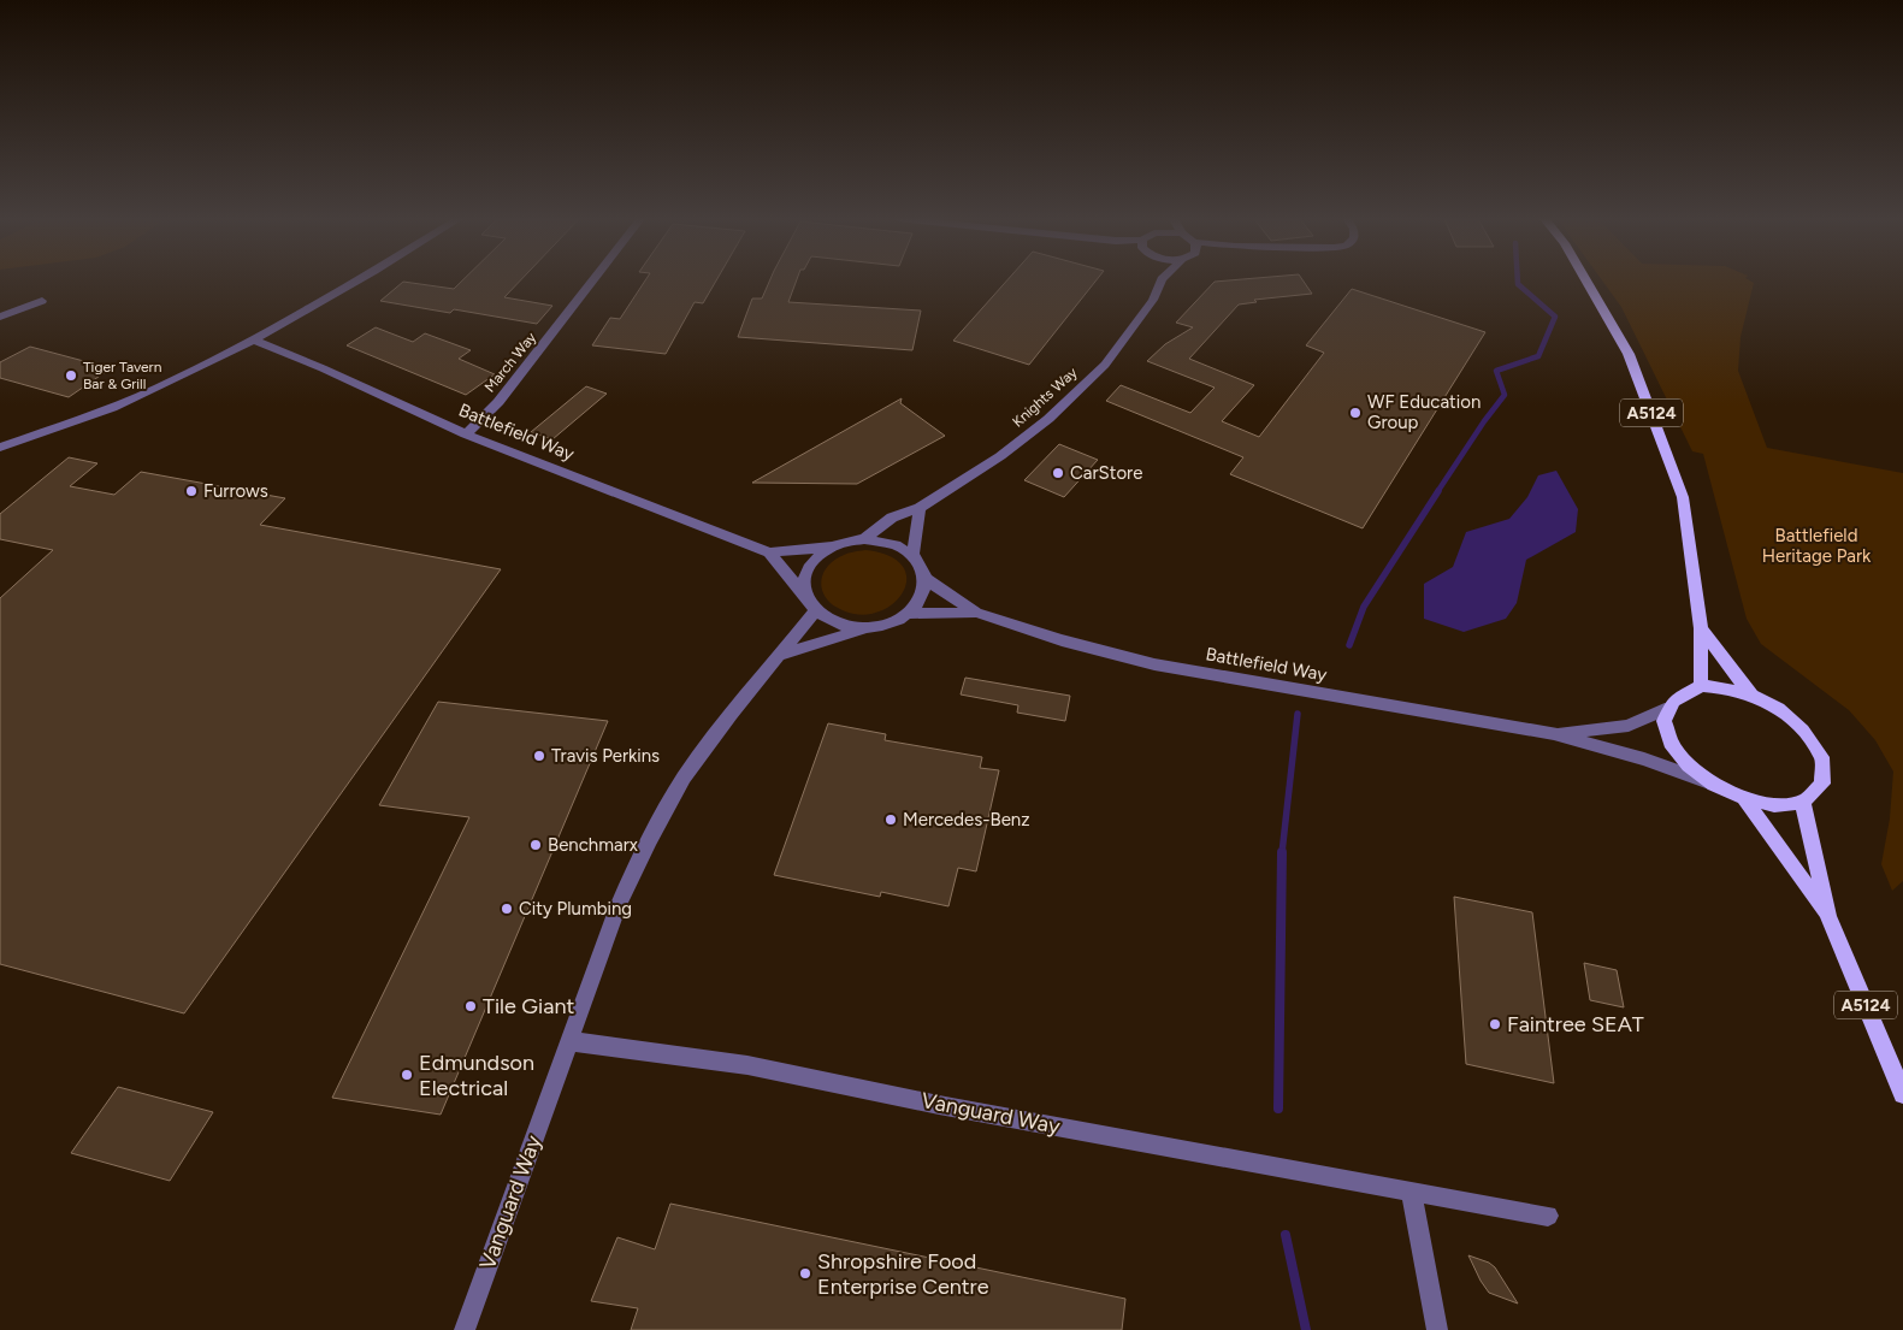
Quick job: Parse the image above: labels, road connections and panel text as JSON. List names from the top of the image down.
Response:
{
  "streets": {
    "main road": ["A5124"],
    "street": [
      "March Way",
      "Knights Way",
      "Battlefield Way",
      "Vanguard Way"
    ]
  },
  "crossings": [
    ["March Way", "Battlefield Way"],
    ["Knights Way", "Battlefield Way"],
    ["Knights Way", "Vanguard Way"],
    ["A5124", "Battlefield Way"],
    ["Battlefield Way", "Vanguard Way"]
  ],
  "parks": ["Battlefield Heritage Park"],
  "places": [
    "Tiger Tavern Bar & Grill",
    "WF Education Group",
    "CarStore",
    "Furrows",
    "Travis Perkins",
    "Mercedes-Benz",
    "Benchmarx",
    "City Plumbing",
    "Tile Giant",
    "Faintree SEAT",
    "Edmundson Electrical",
    "Shropshire Food Enterprise Centre"
  ]
}
